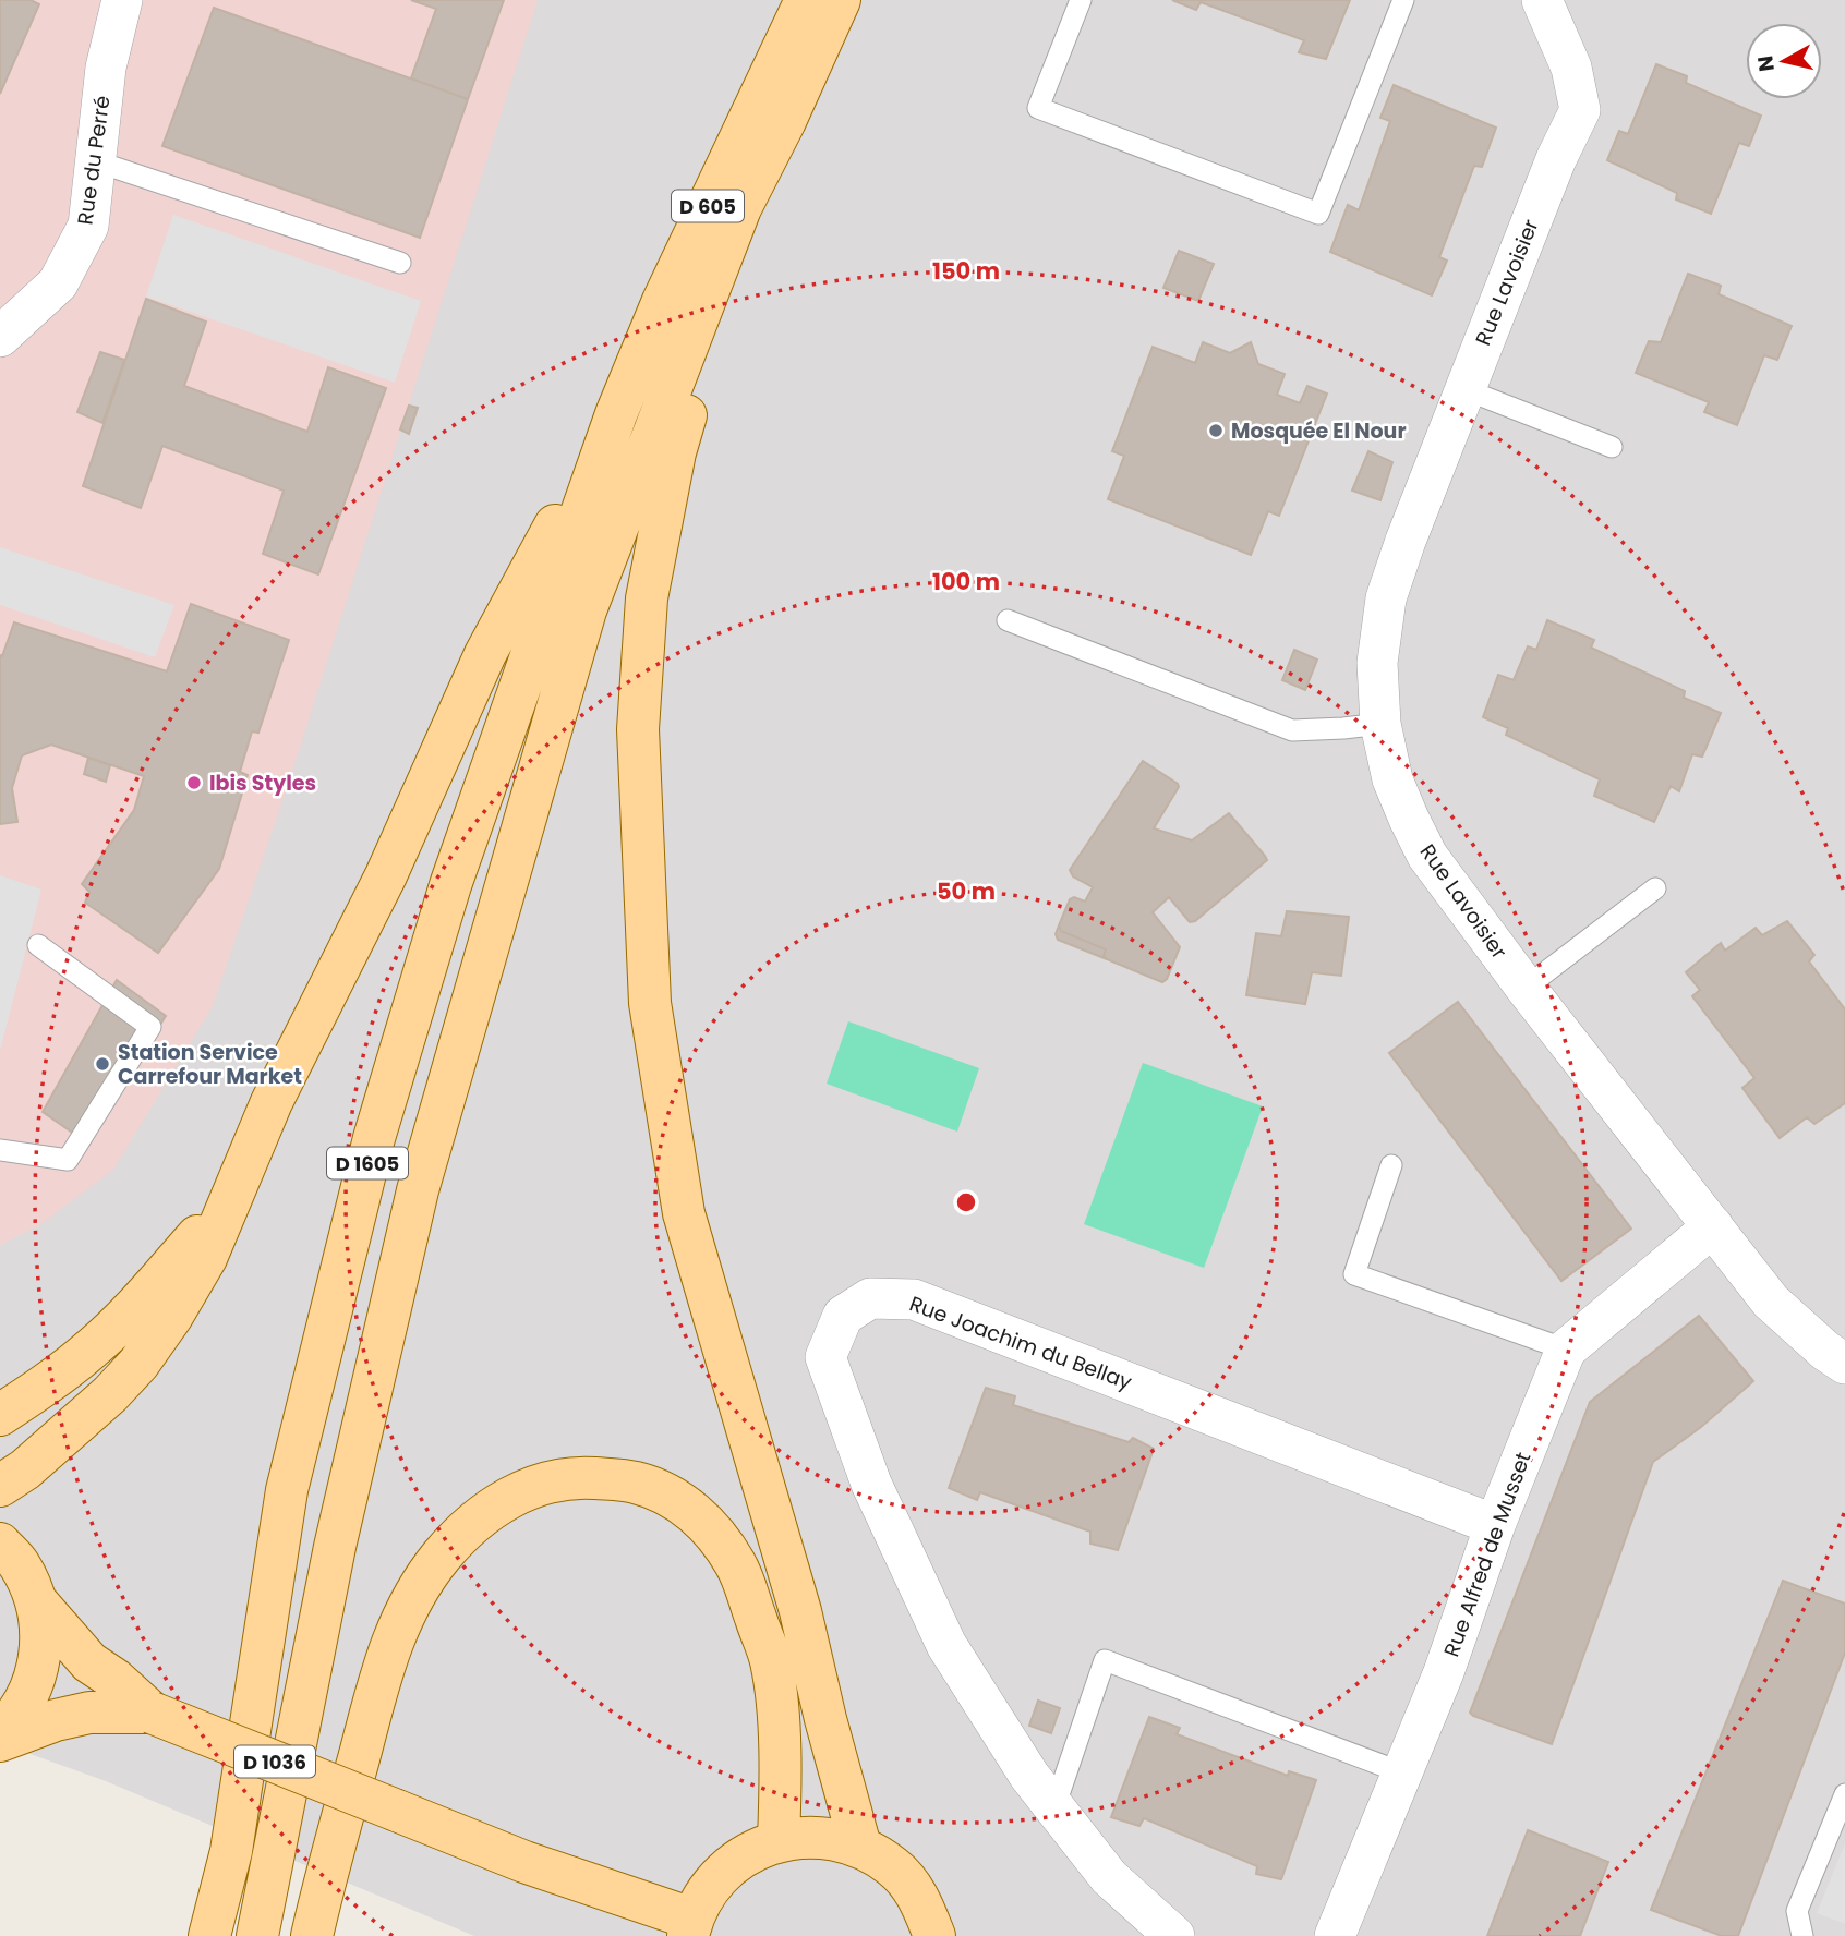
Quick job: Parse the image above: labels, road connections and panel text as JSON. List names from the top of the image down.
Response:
{
  "streets": {
    "main road": ["D 605", "D 1605", "D 1036"],
    "street": [
      "Rue du Perré",
      "Rue Lavoisier",
      "Rue Joachim du Bellay",
      "Rue Alfred de Musset"
    ]
  },
  "crossings": [
    ["D 605", "D 1605"],
    ["Rue Lavoisier", "Rue Alfred de Musset"],
    ["Rue Joachim du Bellay", "Rue Alfred de Musset"]
  ],
  "places": ["Mosquée El Nour", "Ibis Styles", "Station Service Carrefour Market"],
  "north": "left",
  "rings": ["150 m", "100 m", "50 m"]
}
